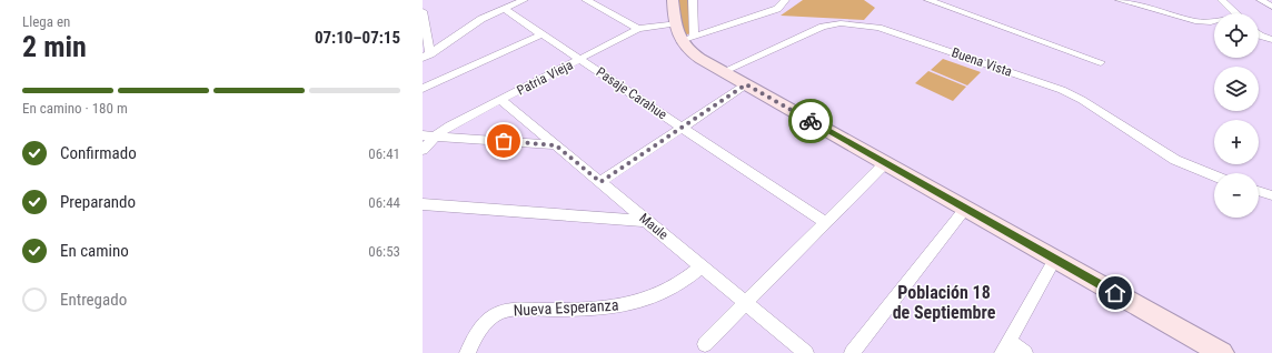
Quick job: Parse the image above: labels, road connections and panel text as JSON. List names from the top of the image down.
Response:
{
  "streets": {
    "street": [
      "Buena Vista",
      "Patria Vieja",
      "Pasaje Carahue",
      "Maule",
      "Nueva Esperanza"
    ]
  },
  "crossings": [
    ["Patria Vieja", "Pasaje Carahue"],
    ["Patria Vieja", "Maule"],
    ["Maule", "Nueva Esperanza"]
  ],
  "districts": ["Población 18 de Septiembre"],
  "page": {
    "heading": ["2 min", "Llega en", "07:10–07:15"],
    "map_buttons": ["+", "−"],
    "bar": "En camino · 180 m",
    "list": [
      ["Confirmado", "06:41"],
      ["Preparando", "06:44"],
      ["En camino", "06:53"],
      "Entregado"
    ]
  }
}
